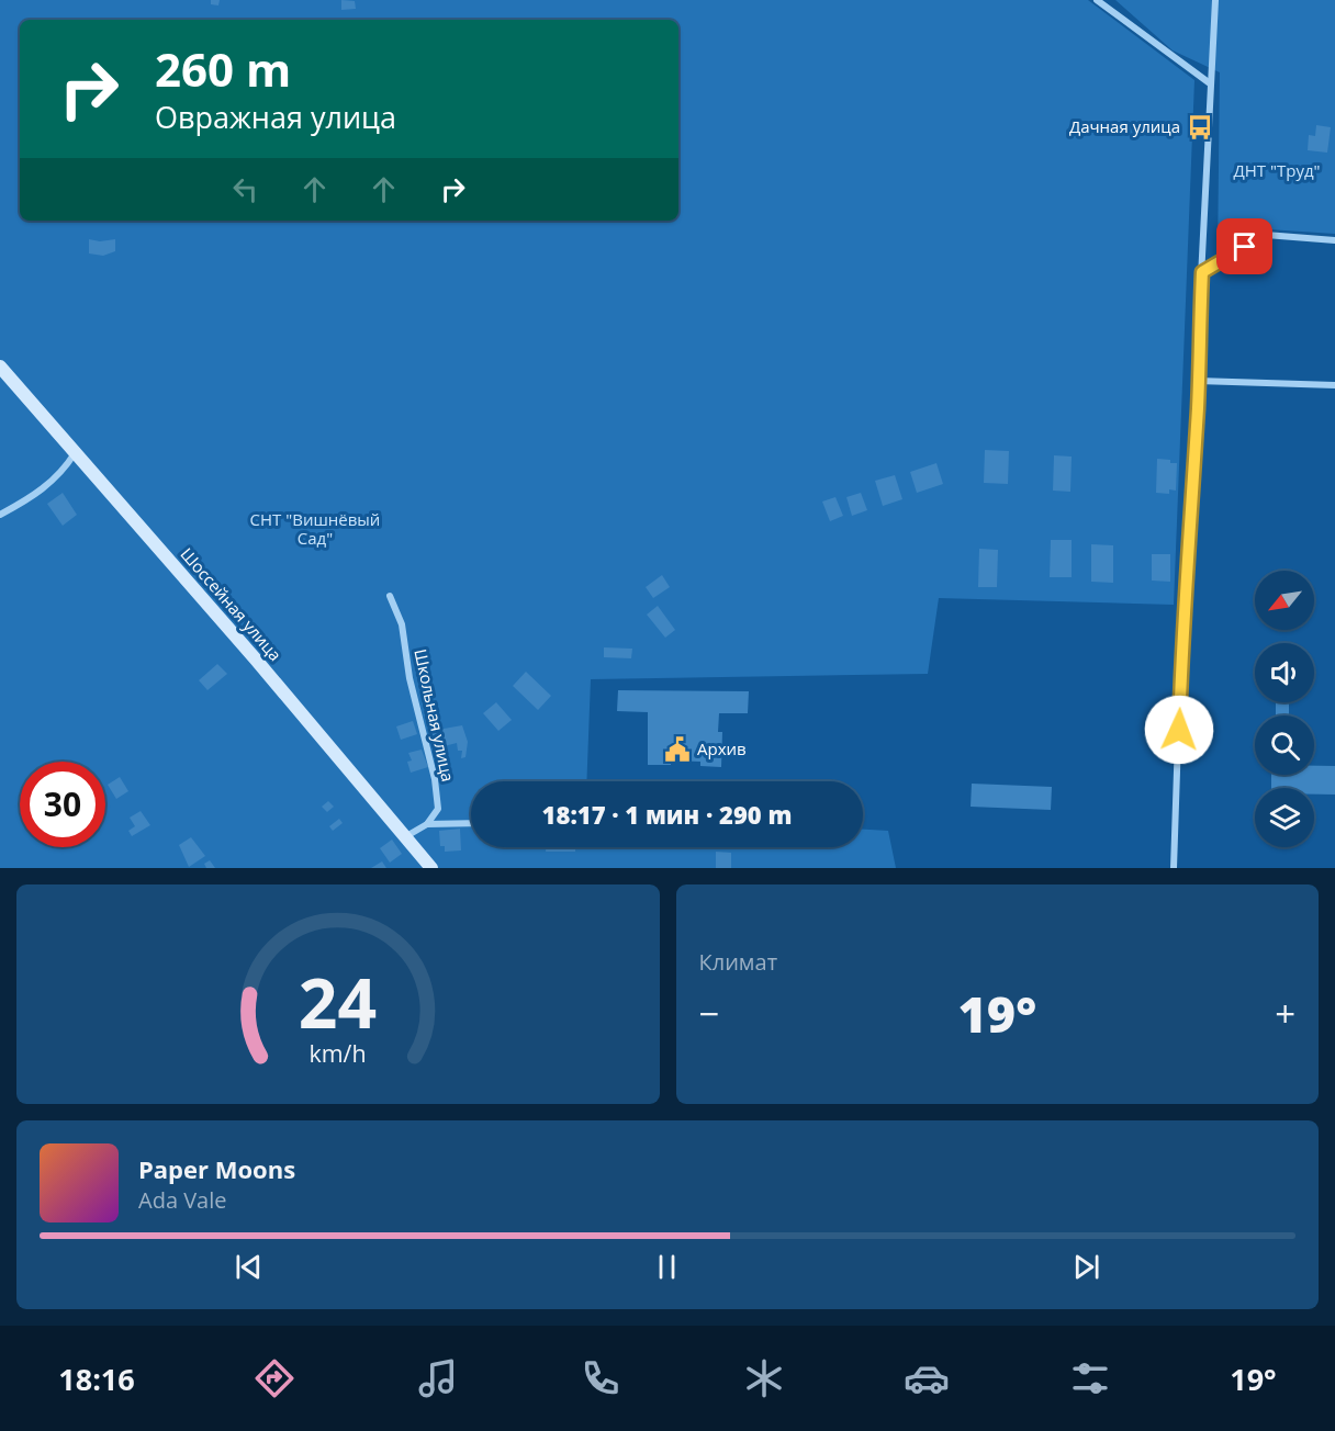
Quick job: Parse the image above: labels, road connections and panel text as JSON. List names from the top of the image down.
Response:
{
  "streets": {
    "street": ["Шоссейная улица", "Школьная улица"]
  },
  "parks": ["ДНТ \"Труд\"", "СНТ \"Вишнёвый Сад\""],
  "places": {
    "bus stop": ["Дачная улица"],
    "public building": ["Архив"]
  },
  "north": "bottom left",
  "page": {
    "turn": ["260 m", "Овражная улица"],
    "limit": "30",
    "trip": "18:17 · 1 мин · 290 m",
    "tile": "Климат",
    "heat": ["−", "19°", "+"],
    "song": ["Paper Moons", "Ada Vale"],
    "tabs": ["18:16", "19°"],
    "gauge": ["24", "km/h"]
  }
}
